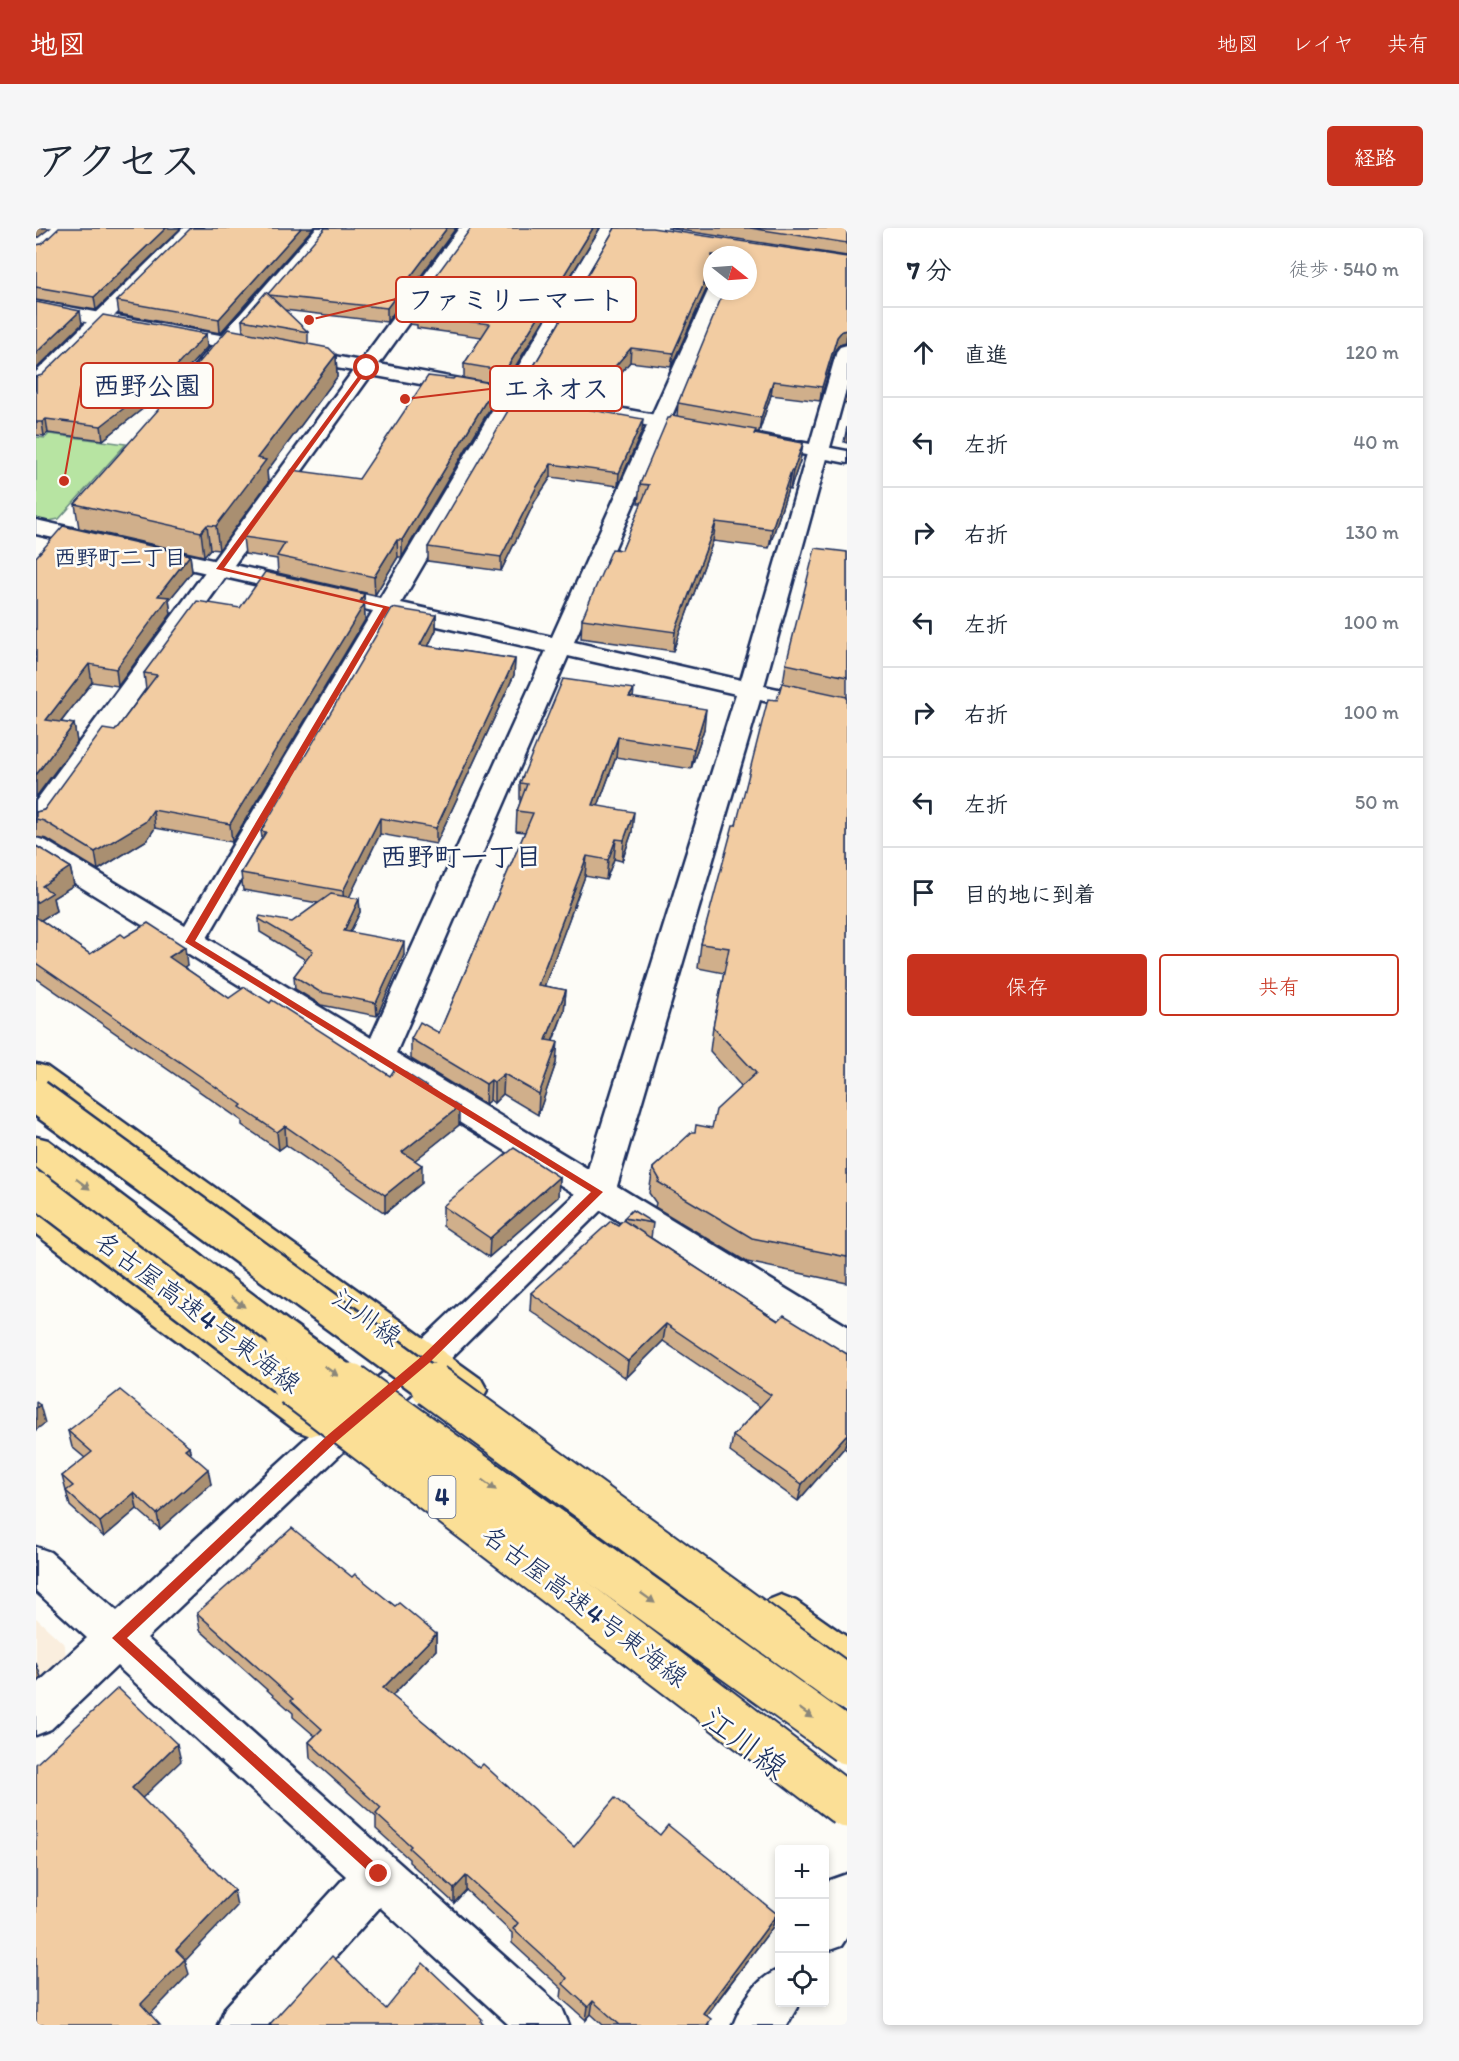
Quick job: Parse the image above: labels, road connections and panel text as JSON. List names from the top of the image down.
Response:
{
  "streets": {
    "main road": ["名古屋高速4号東海線", "江川線", "4"]
  },
  "districts": ["西野町二丁目", "西野町一丁目"],
  "places": ["ファミリーマート", "エネオス", "西野公園"],
  "north": "right",
  "page": {
    "header": "地図",
    "nav": ["地図", "レイヤ", "共有"],
    "title": "アクセス",
    "buttons": [
      "経路",
      ["保存", "共有"]
    ],
    "heading": ["7 分", "徒歩 · 540 m"],
    "list": [
      ["直進", "120 m"],
      ["左折", "40 m"],
      ["右折", "130 m"],
      ["左折", "100 m"],
      ["右折", "100 m"],
      ["左折", "50 m"],
      "目的地に到着"
    ],
    "map_buttons": ["+", "−"]
  }
}
